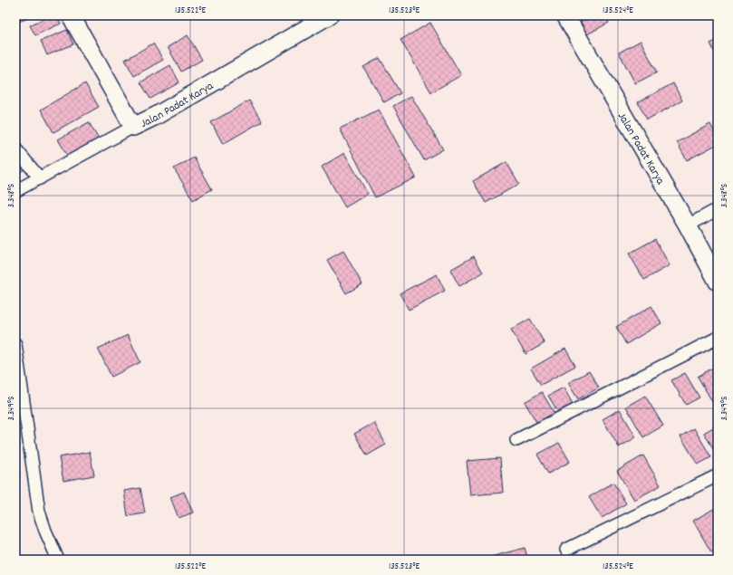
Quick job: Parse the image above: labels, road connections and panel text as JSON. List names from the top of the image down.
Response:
{
  "streets": {
    "street": ["Jalan Padat Karya"]
  },
  "coordinates": [
    "135.522°E",
    "135.523°E",
    "135.524°E",
    "3.348°S",
    "3.349°S"
  ]
}
